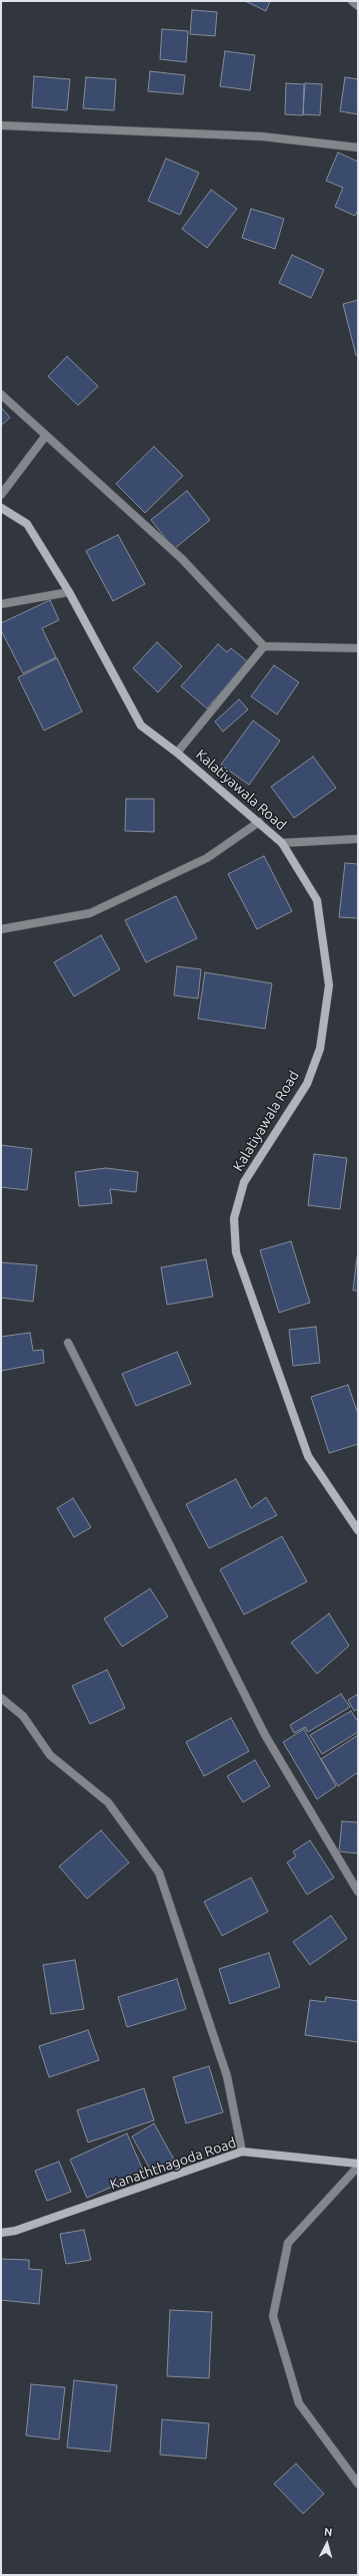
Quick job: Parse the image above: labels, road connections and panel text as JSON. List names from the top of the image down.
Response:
{
  "streets": {
    "street": ["Kalatiyawala Road", "Kanaththagoda Road"]
  },
  "north": "top"
}
